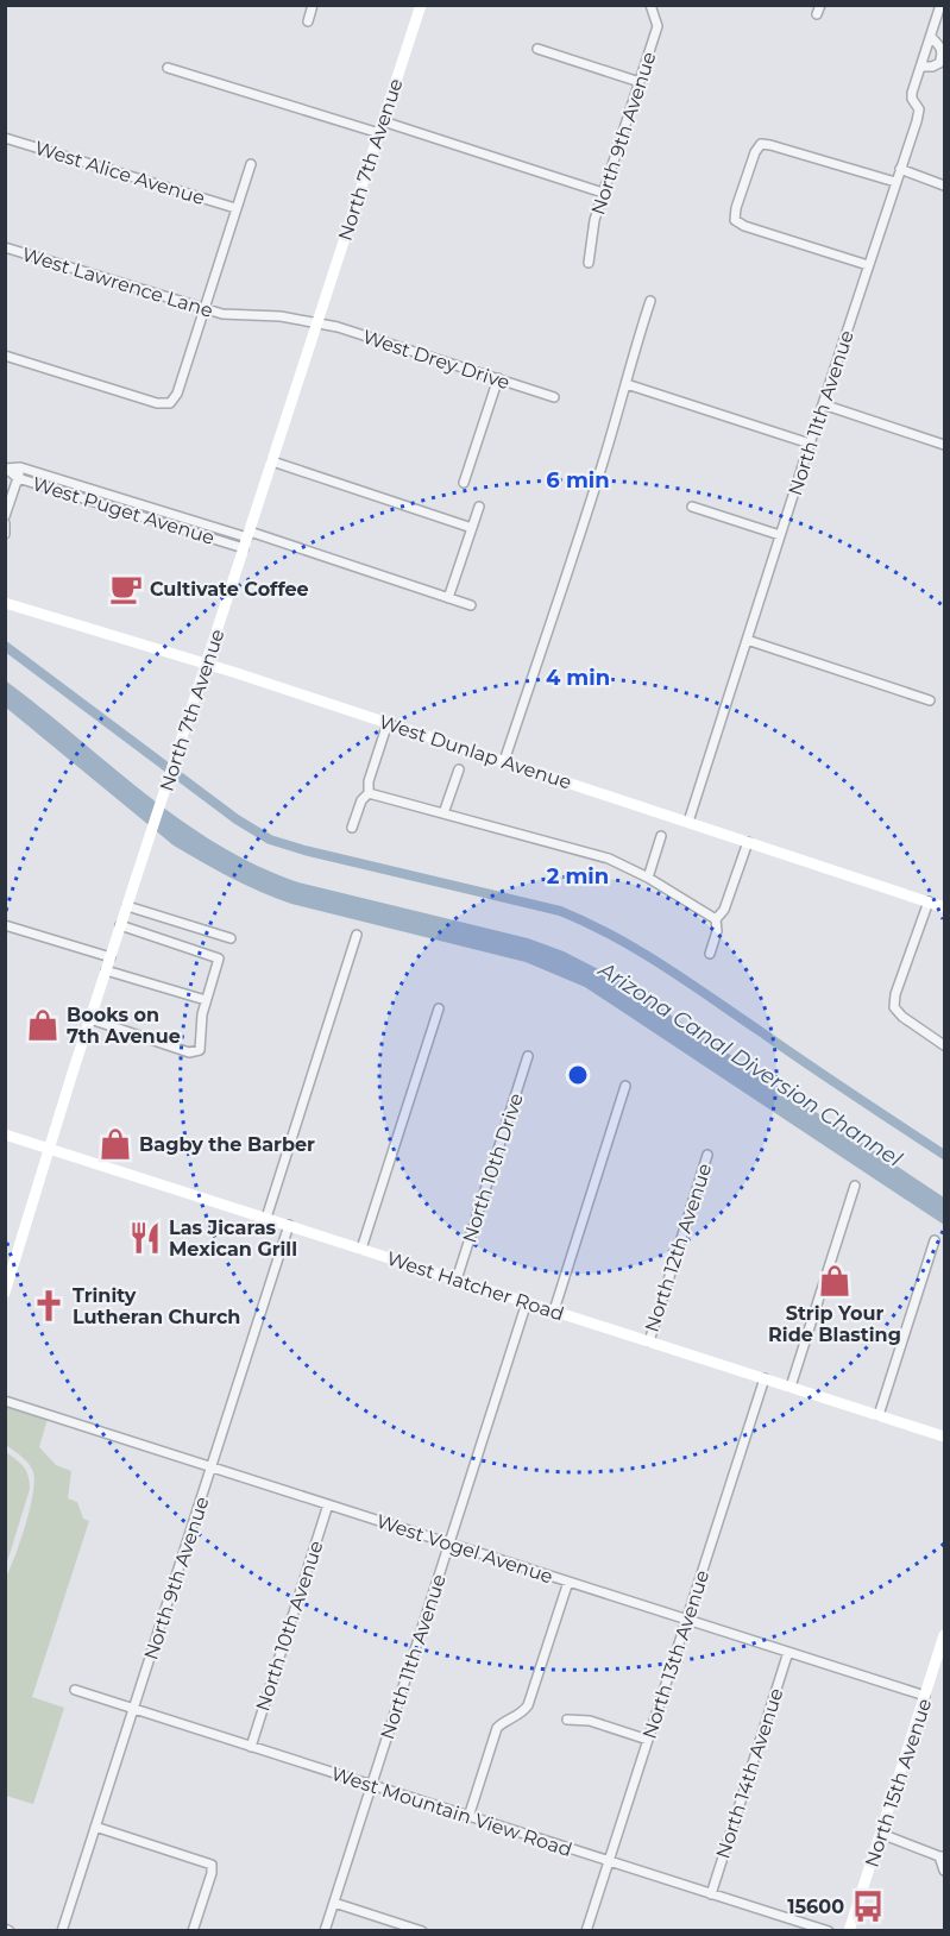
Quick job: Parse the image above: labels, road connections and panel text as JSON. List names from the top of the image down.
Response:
{
  "streets": {
    "main road": [
      "North 7th Avenue",
      "West Dunlap Avenue",
      "West Hatcher Road",
      "North 15th Avenue"
    ],
    "street": [
      "North 9th Avenue",
      "West Alice Avenue",
      "West Lawrence Lane",
      "West Drey Drive",
      "North 11th Avenue",
      "West Puget Avenue",
      "North 10th Drive",
      "North 12th Avenue",
      "West Vogel Avenue",
      "North 10th Avenue",
      "North 13th Avenue",
      "North 14th Avenue",
      "West Mountain View Road"
    ]
  },
  "crossings": [
    ["North 9th Avenue", "West Hatcher Road"],
    ["North 9th Avenue", "West Vogel Avenue"],
    ["North 9th Avenue", "West Mountain View Road"],
    ["North 7th Avenue", "West Lawrence Lane"],
    ["North 7th Avenue", "West Drey Drive"],
    ["North 7th Avenue", "West Puget Avenue"],
    ["North 7th Avenue", "West Dunlap Avenue"],
    ["North 7th Avenue", "West Hatcher Road"],
    ["West Lawrence Lane", "West Drey Drive"],
    ["North 11th Avenue", "West Dunlap Avenue"],
    ["North 11th Avenue", "West Hatcher Road"],
    ["North 11th Avenue", "West Vogel Avenue"],
    ["North 11th Avenue", "West Mountain View Road"],
    ["North 10th Drive", "West Hatcher Road"],
    ["North 12th Avenue", "West Hatcher Road"],
    ["West Hatcher Road", "North 13th Avenue"],
    ["West Vogel Avenue", "North 10th Avenue"],
    ["West Vogel Avenue", "North 13th Avenue"],
    ["West Vogel Avenue", "North 14th Avenue"],
    ["West Vogel Avenue", "North 15th Avenue"],
    ["North 10th Avenue", "West Mountain View Road"],
    ["North 13th Avenue", "West Mountain View Road"],
    ["North 14th Avenue", "West Mountain View Road"]
  ],
  "water": ["Arizona Canal Diversion Channel"],
  "places": {
    "cafe": ["Cultivate Coffee"],
    "shop": ["Books on 7th Avenue", "Bagby the Barber", "Strip Your Ride Blasting"],
    "restaurant": ["Las Jicaras Mexican Grill"],
    "church": ["Trinity Lutheran Church"],
    "bus stop": ["15600"]
  },
  "rings": ["6 min", "4 min", "2 min"]
}
